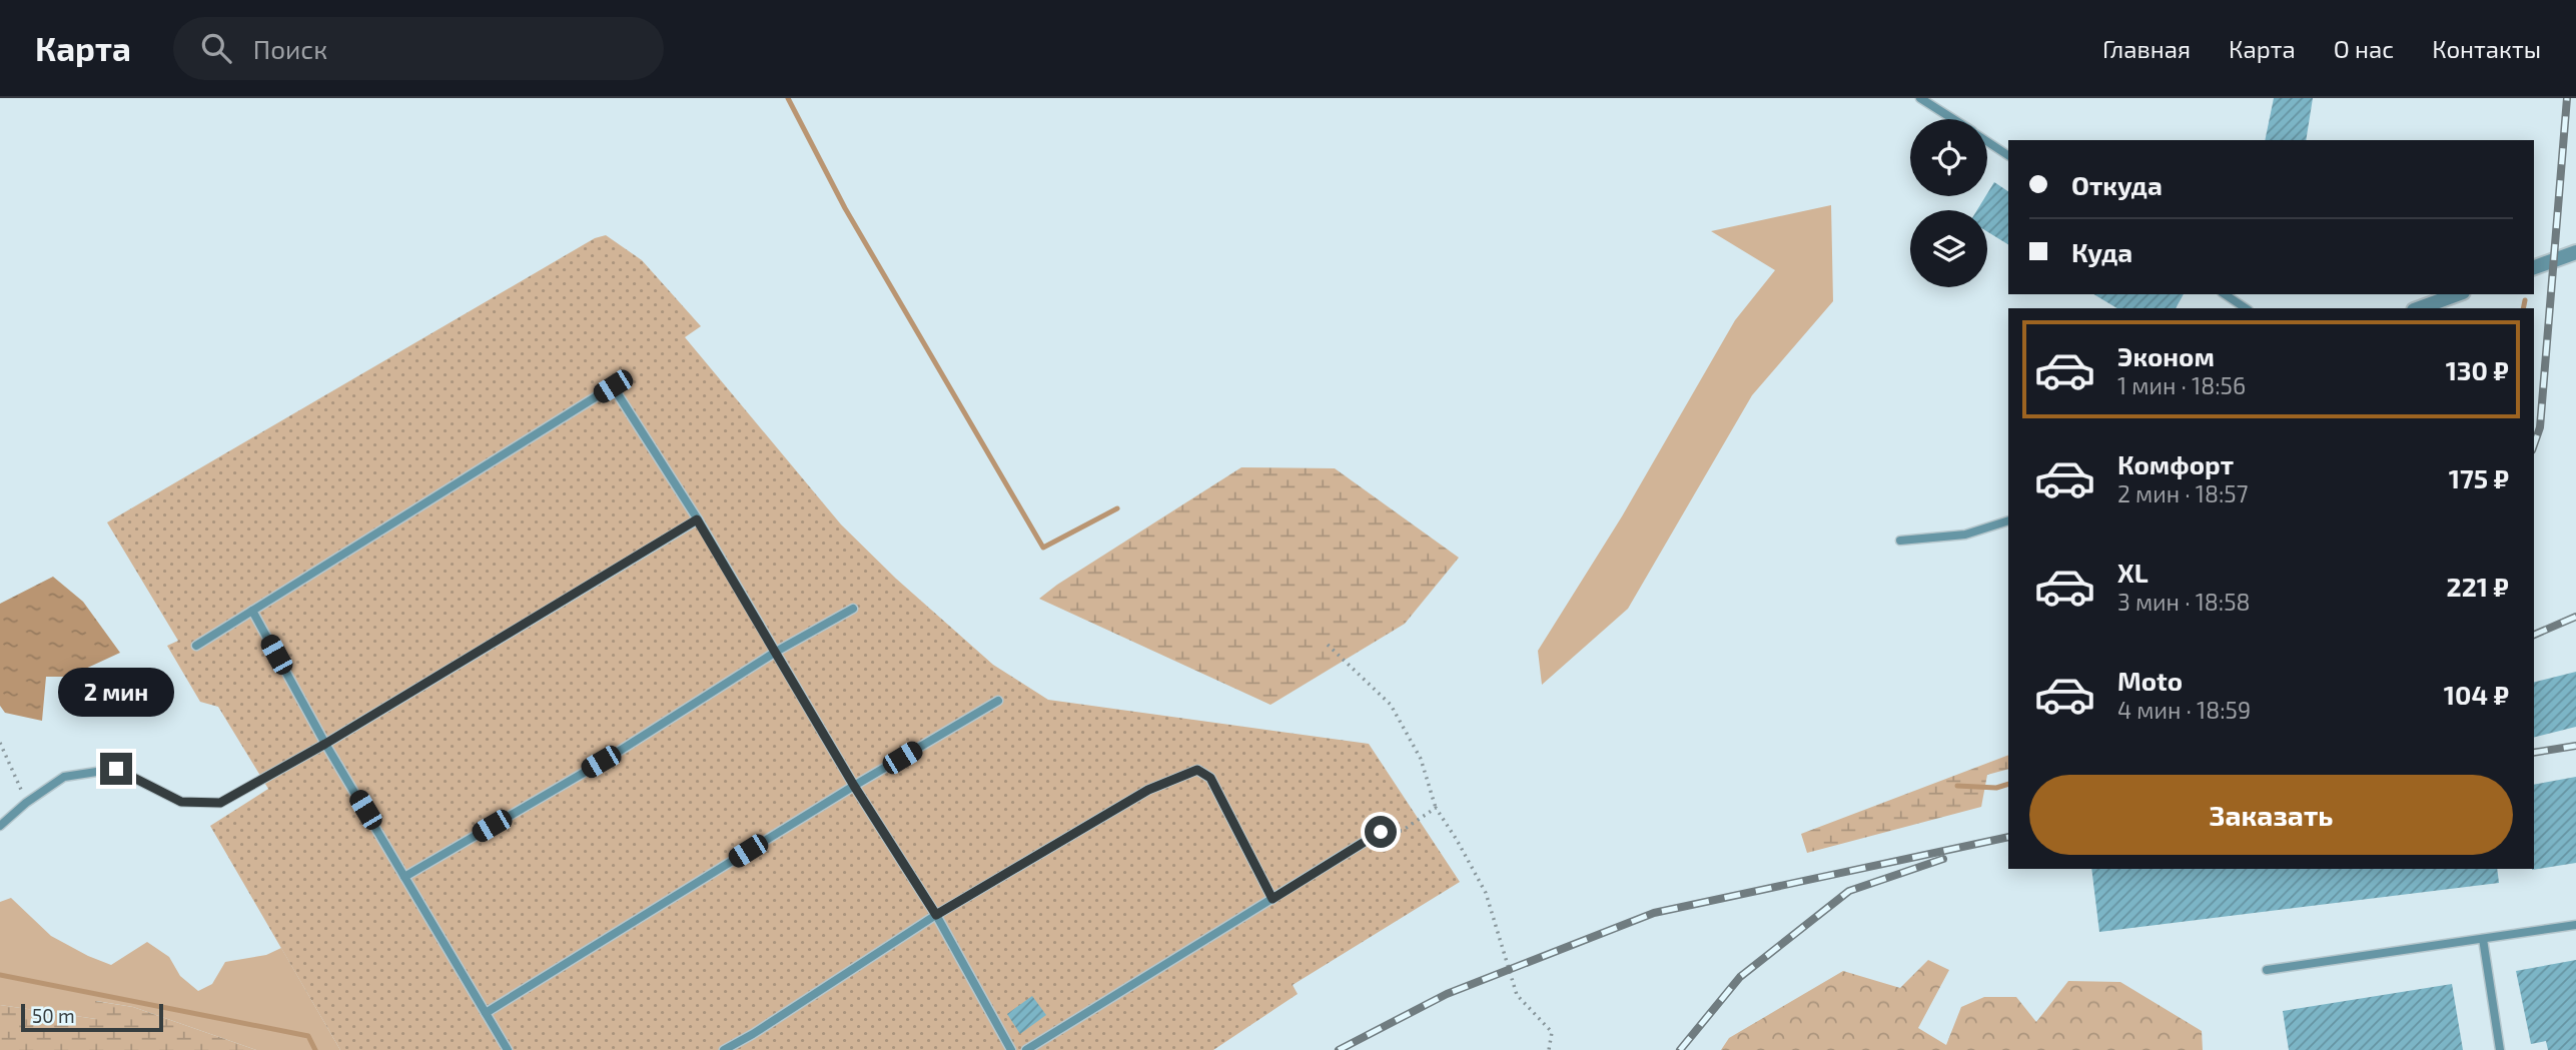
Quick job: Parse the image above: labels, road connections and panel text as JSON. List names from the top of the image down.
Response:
{
  "scale_bar": "50 m",
  "page": {
    "header": "Карта",
    "search": "Поиск",
    "nav": [
      "Главная",
      "Карта",
      "О нас",
      "Контакты"
    ],
    "banner": ["Откуда", "Куда"],
    "list": [
      {
        "name": "Эконом",
        "note": "1 мин · 18:56",
        "value": "130 ₽"
      },
      {
        "name": "Комфорт",
        "note": "2 мин · 18:57",
        "value": "175 ₽"
      },
      {
        "name": "XL",
        "note": "3 мин · 18:58",
        "value": "221 ₽"
      },
      {
        "name": "Moto",
        "note": "4 мин · 18:59",
        "value": "104 ₽"
      }
    ],
    "bubble": "2 мин",
    "buttons": "Заказать",
    "scale": "50 m"
  }
}
